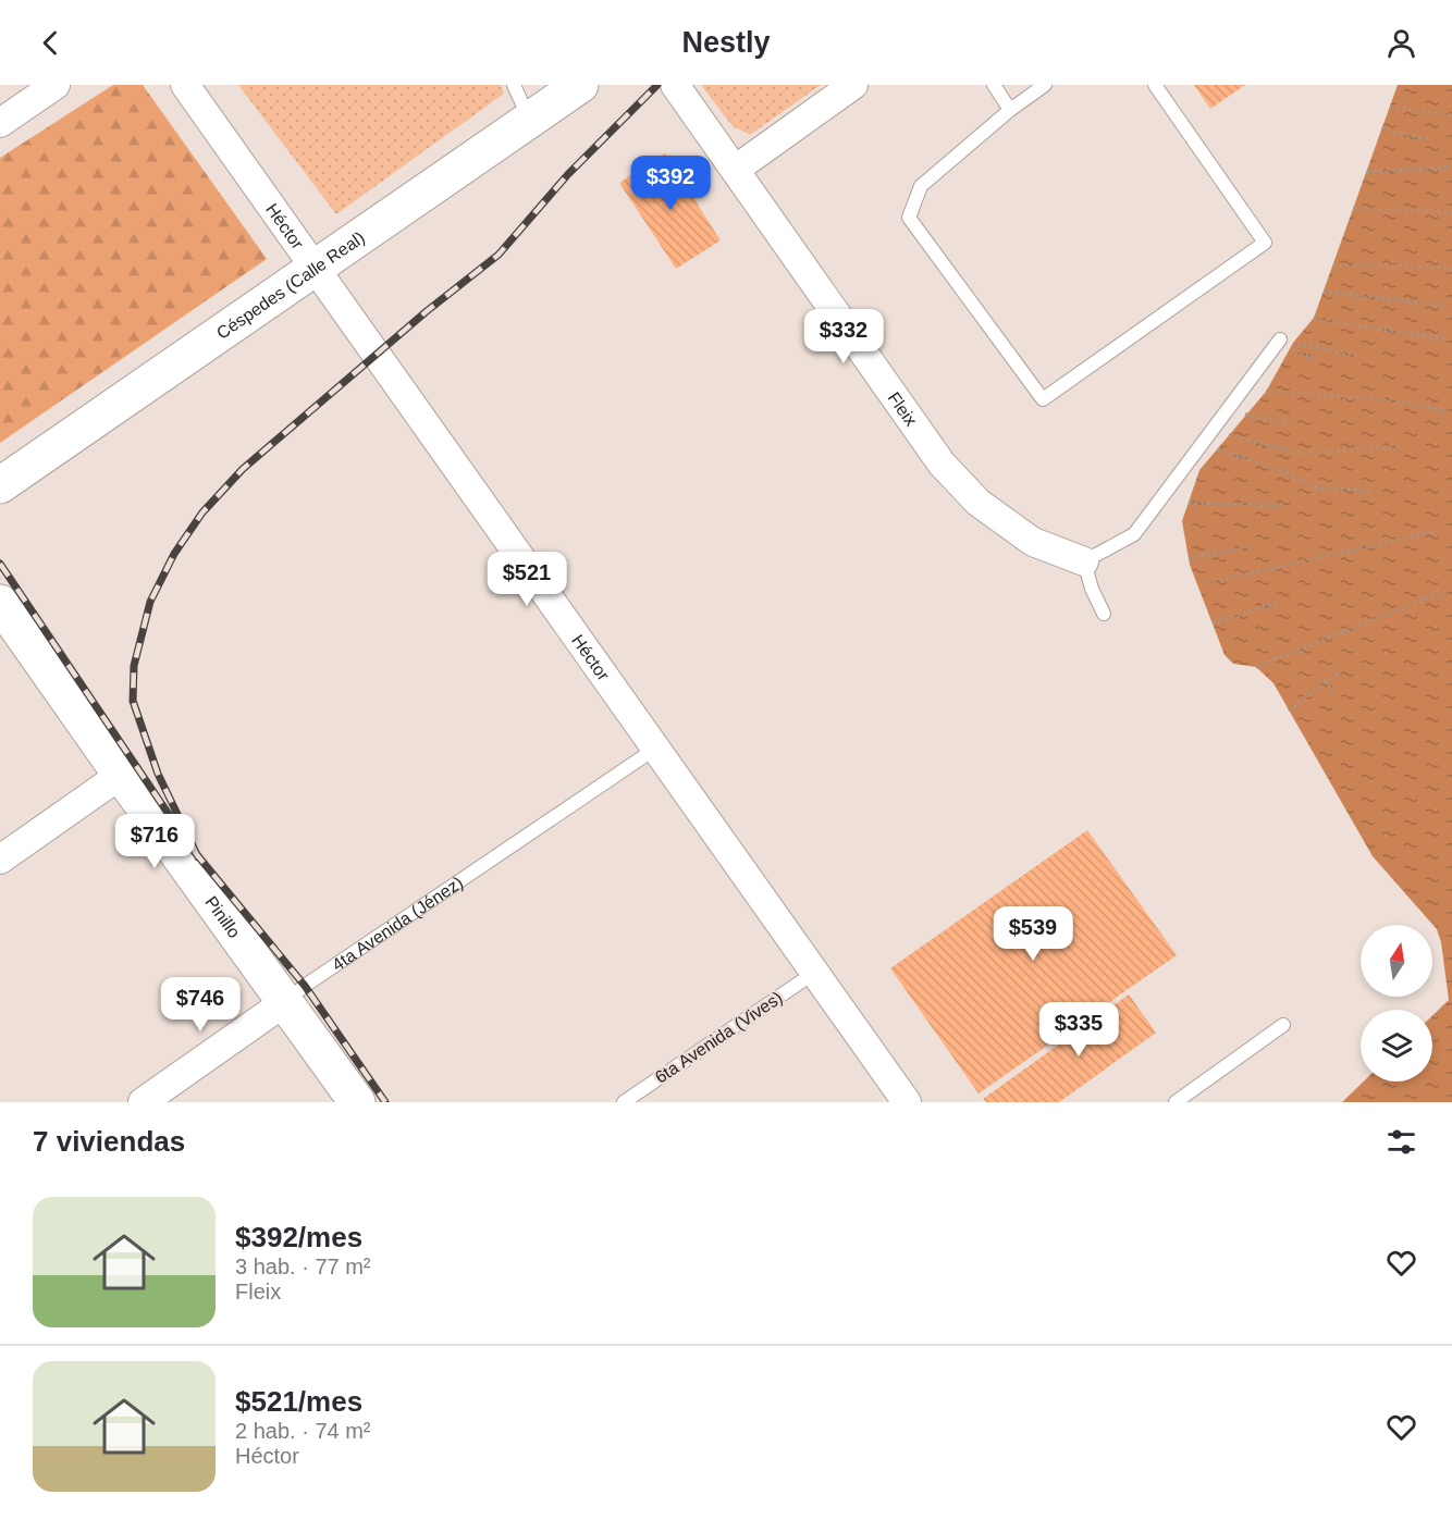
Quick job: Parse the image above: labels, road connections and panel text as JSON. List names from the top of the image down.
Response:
{
  "streets": {
    "main road": ["Céspedes (Calle Real)", "Pinillo"],
    "street": ["Héctor", "Fleix", "4ta Avenida (Jénez)"],
    "lane": ["6ta Avenida (Vives)"]
  },
  "crossings": [
    ["Héctor", "Céspedes (Calle Real)"],
    ["Héctor", "4ta Avenida (Jénez)"],
    ["Héctor", "6ta Avenida (Vives)"],
    ["Pinillo", "4ta Avenida (Jénez)"]
  ],
  "north": "top",
  "page": {
    "header": "Nestly",
    "price": [
      "$392",
      "$332",
      "$521",
      "$716",
      "$539",
      "$746",
      "$335"
    ],
    "heading": "7 viviendas",
    "list": [
      {
        "name": "$392/mes",
        "note": "3 hab. · 77 m² · Fleix"
      },
      {
        "name": "$521/mes",
        "note": "2 hab. · 74 m² · Héctor"
      }
    ]
  }
}
